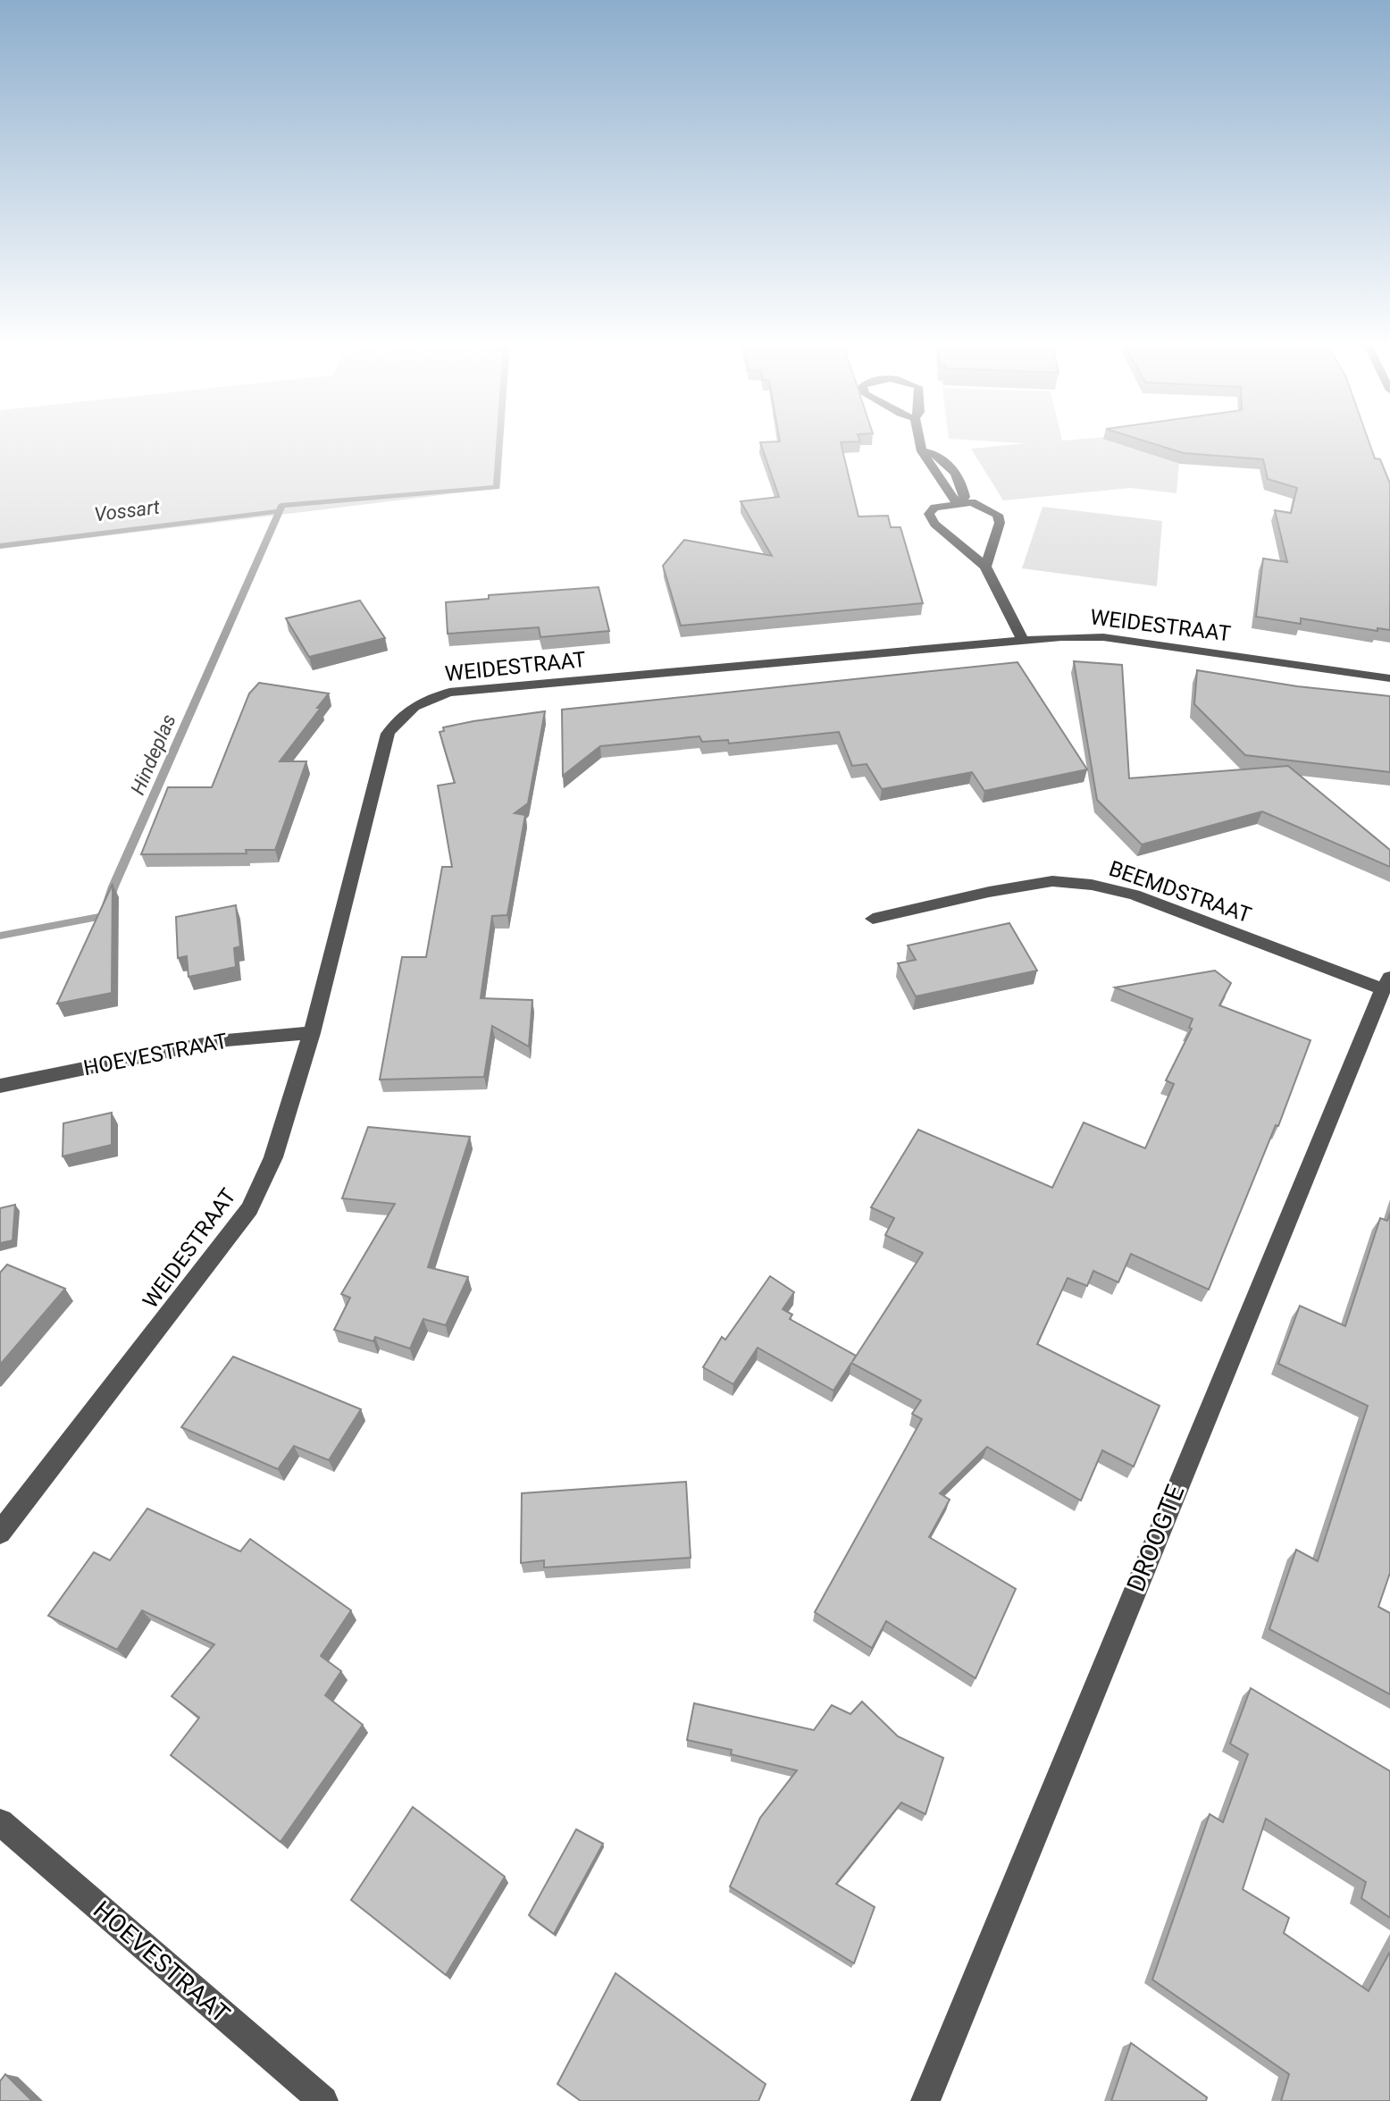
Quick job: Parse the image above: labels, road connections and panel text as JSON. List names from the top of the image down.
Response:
{
  "streets": {
    "street": [
      "WEIDESTRAAT",
      "BEEMDSTRAAT",
      "HOEVESTRAAT",
      "DROOGTE"
    ]
  },
  "crossings": [
    ["WEIDESTRAAT", "HOEVESTRAAT"],
    ["BEEMDSTRAAT", "DROOGTE"]
  ],
  "water": ["Vossart", "Hindeplas"]
}
